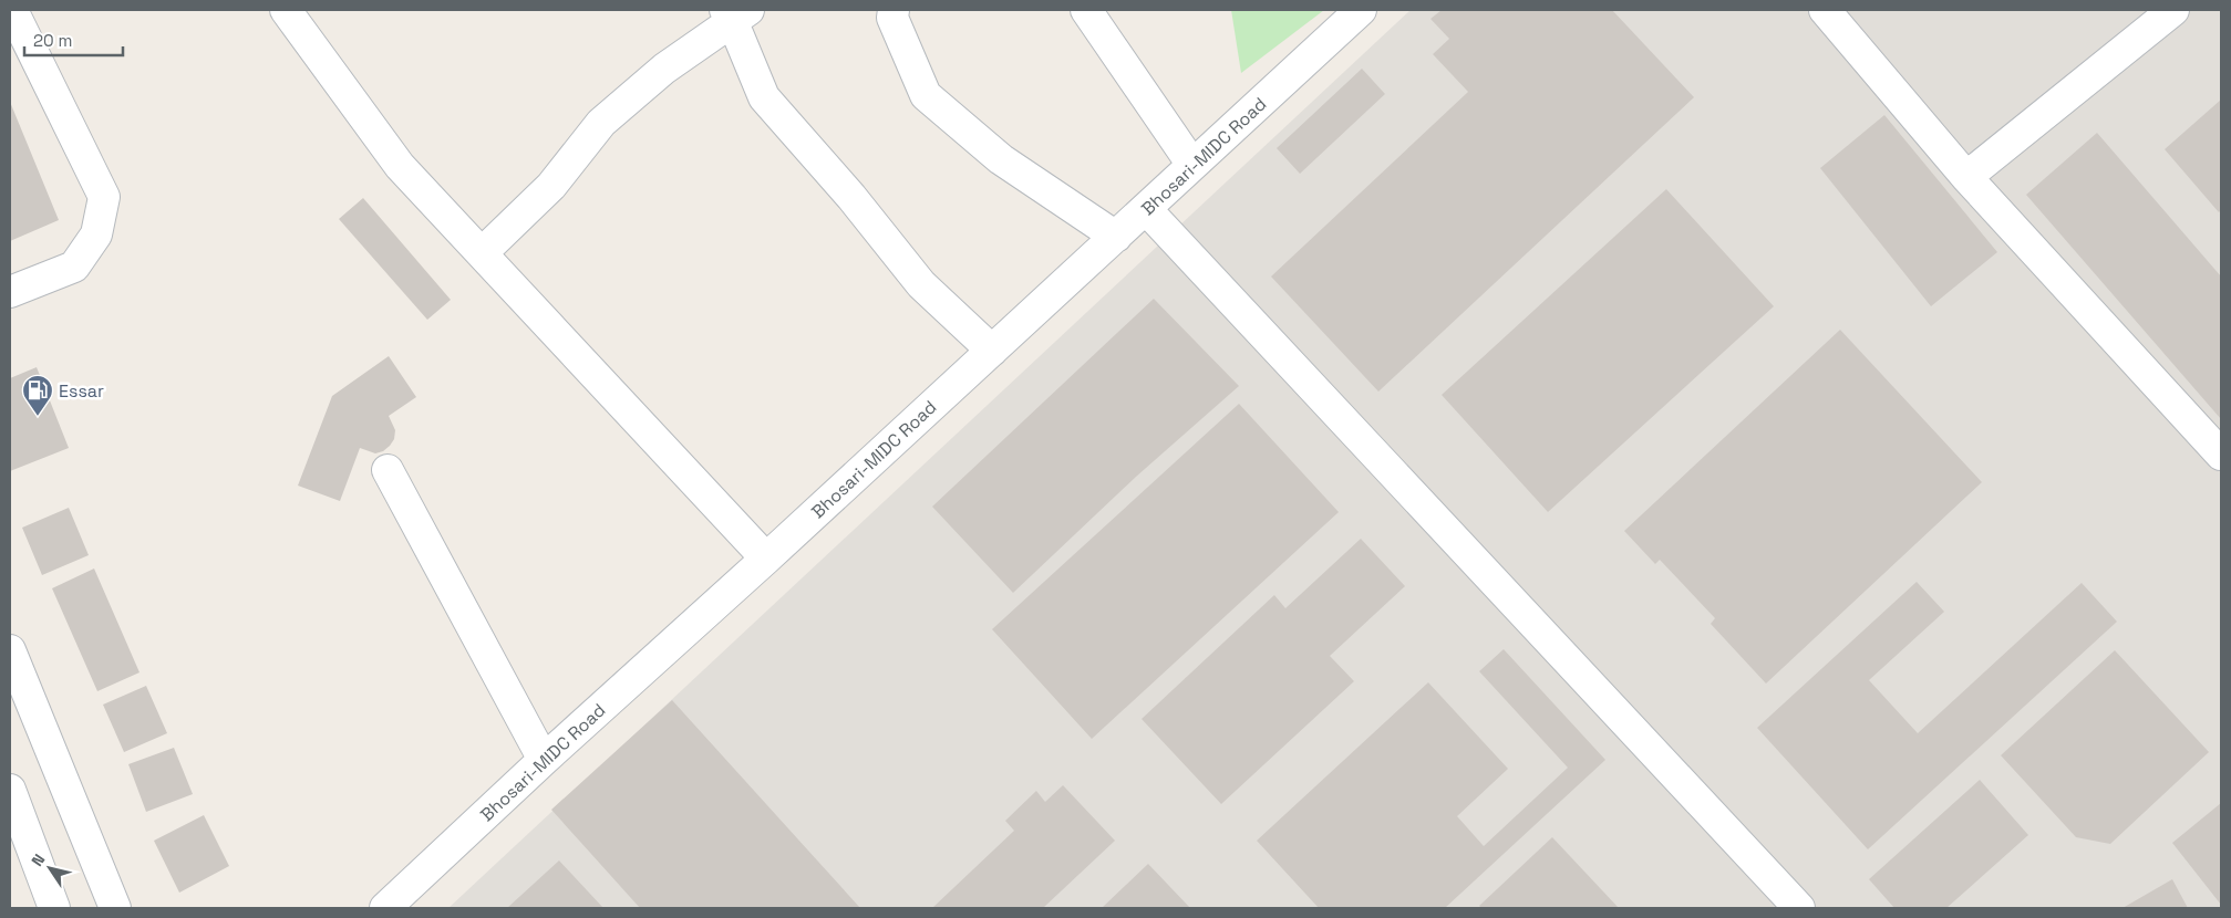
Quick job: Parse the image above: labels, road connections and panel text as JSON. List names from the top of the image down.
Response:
{
  "streets": {
    "street": ["Bhosari-MIDC Road"]
  },
  "places": {
    "fuel station": ["Essar"]
  },
  "scale_bar": "20 m",
  "north": "top left"
}
